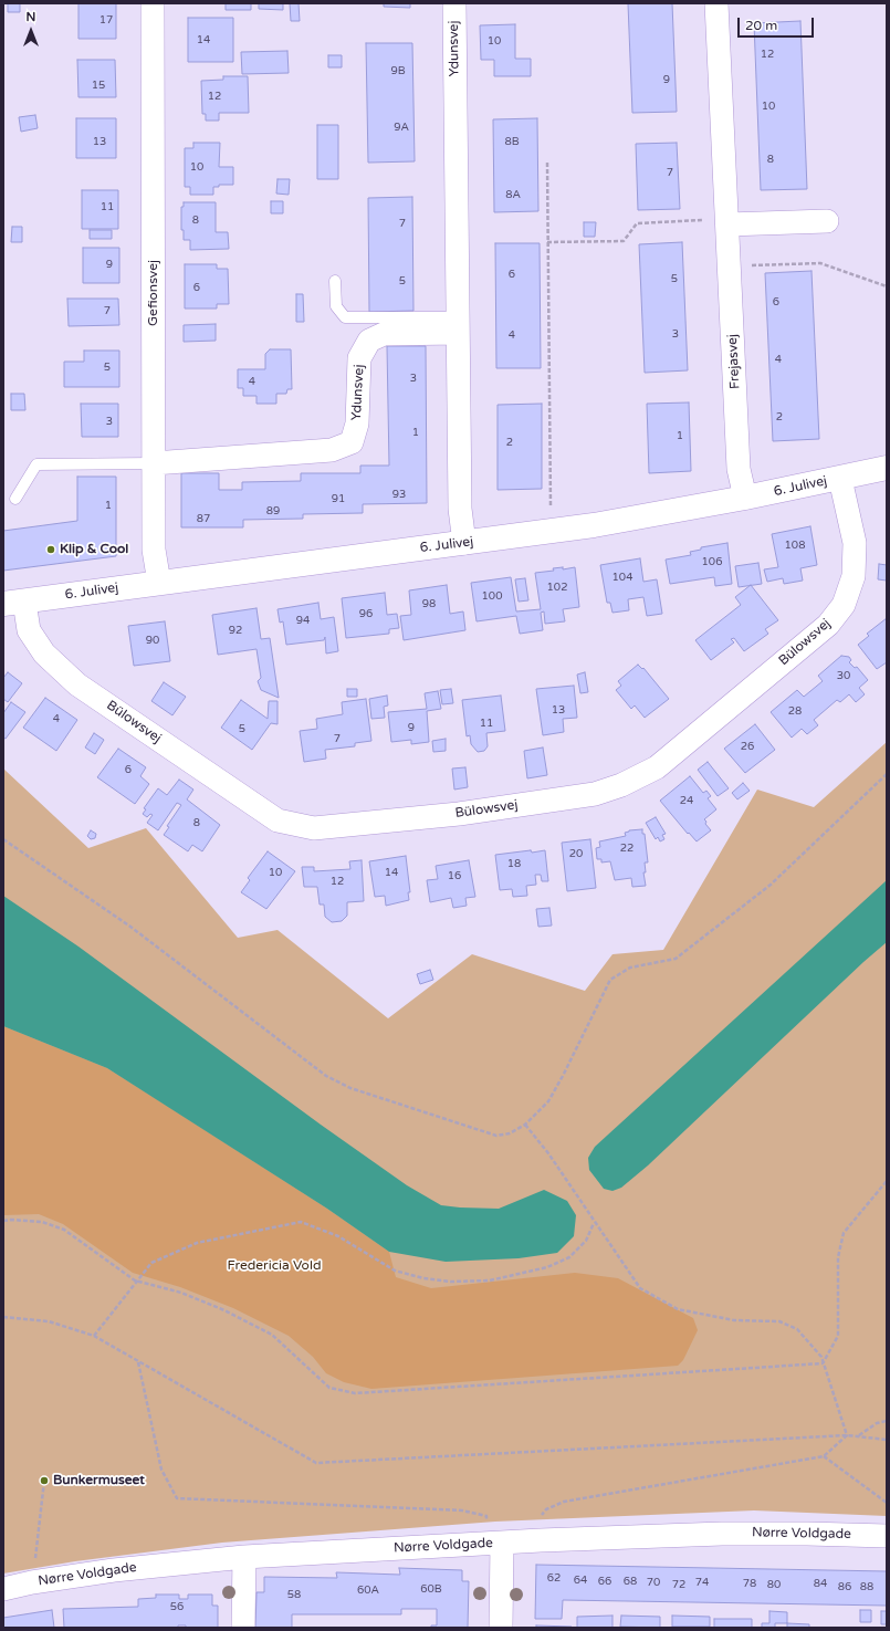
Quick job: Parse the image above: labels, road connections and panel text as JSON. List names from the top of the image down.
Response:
{
  "streets": {
    "street": [
      "Ydunsvej",
      "Gefionsvej",
      "Frejasvej",
      "6. Julivej",
      "Bülowsvej",
      "Nørre Voldgade"
    ]
  },
  "crossings": [
    ["Ydunsvej", "Gefionsvej"],
    ["Ydunsvej", "6. Julivej"],
    ["Gefionsvej", "6. Julivej"],
    ["Frejasvej", "6. Julivej"],
    ["6. Julivej", "Bülowsvej"]
  ],
  "parks": ["Fredericia Vold"],
  "places": ["Klip & Cool", "Bunkermuseet"],
  "house_numbers": [
    "17",
    "14",
    "10",
    "12",
    "9B",
    "9",
    "15",
    "12",
    "10",
    "9A",
    "13",
    "8B",
    "8",
    "10",
    "7",
    "8A",
    "11",
    "8",
    "7",
    "9",
    "6",
    "5",
    "5",
    "6",
    "6",
    "7",
    "3",
    "4",
    "4",
    "5",
    "3",
    "4",
    "2",
    "3",
    "1",
    "1",
    "2",
    "93",
    "91",
    "1",
    "89",
    "87",
    "108",
    "106",
    "104",
    "102",
    "100",
    "98",
    "96",
    "94",
    "92",
    "90",
    "30",
    "13",
    "28",
    "4",
    "11",
    "9",
    "5",
    "7",
    "26",
    "6",
    "24",
    "8",
    "22",
    "20",
    "18",
    "10",
    "14",
    "16",
    "12",
    "62",
    "64",
    "66",
    "68",
    "70",
    "74",
    "78",
    "84",
    "72",
    "80",
    "86",
    "88",
    "60B",
    "60A",
    "58",
    "56"
  ],
  "scale_bar": "20 m",
  "north": "top"
}
